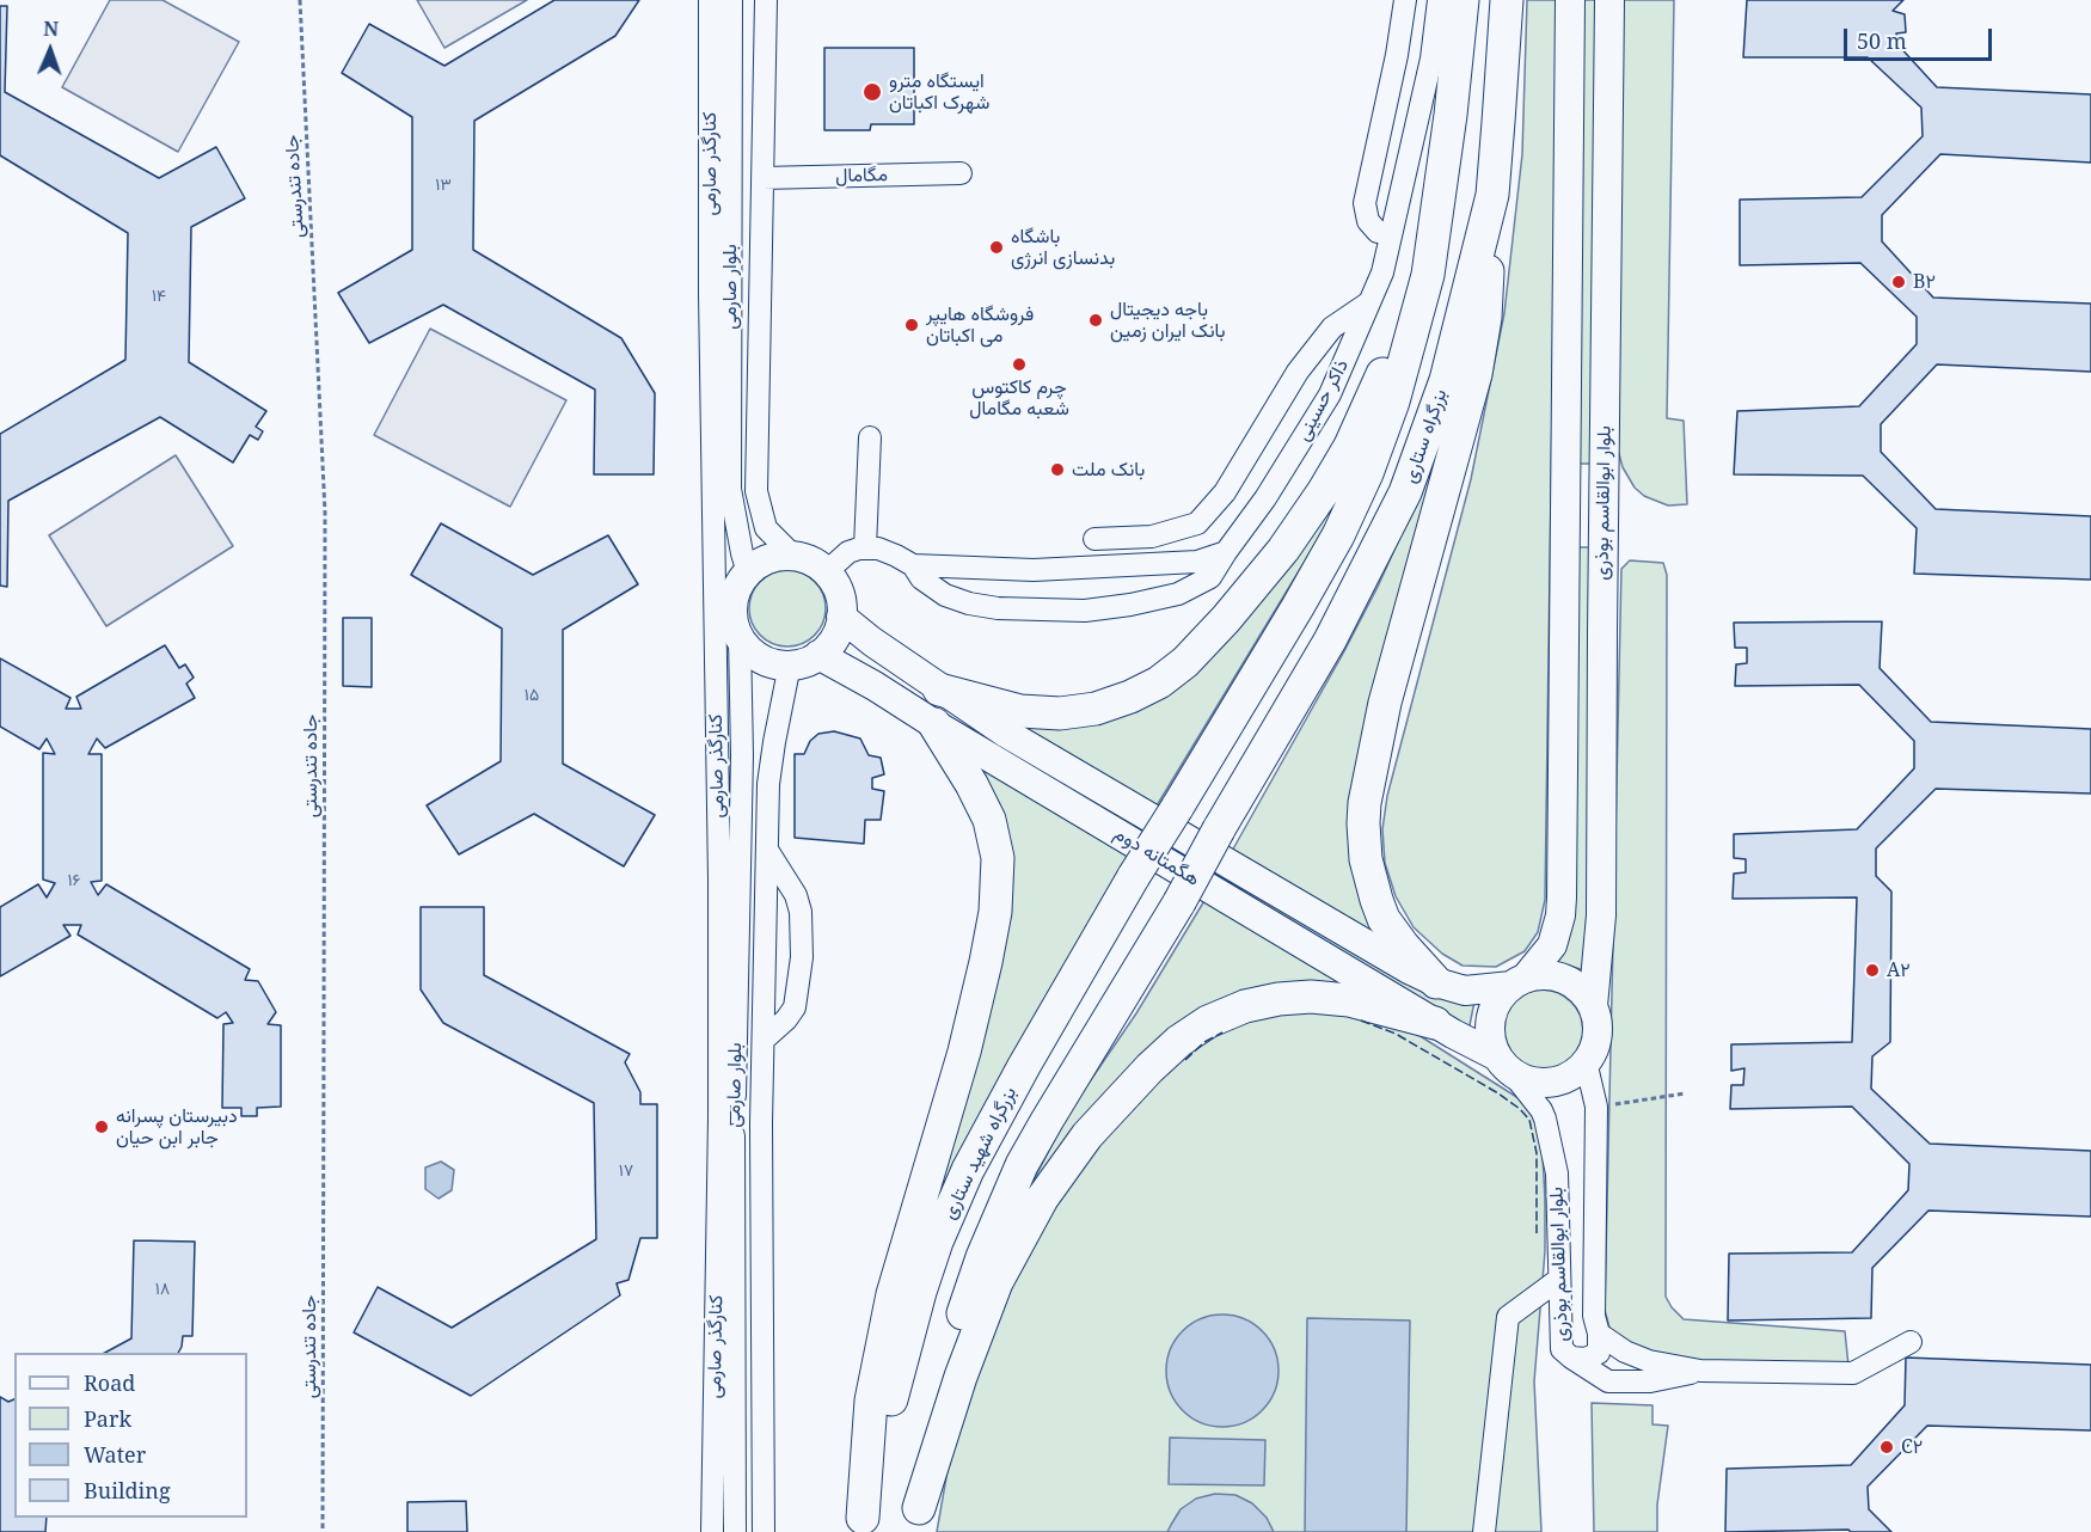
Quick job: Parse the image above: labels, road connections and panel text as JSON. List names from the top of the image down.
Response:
{
  "streets": {
    "highway": ["بزرگراه ستاری", "بزرگراه شهید ستاری"],
    "main road": ["بلوار ابوالقاسم بوذری", "هگمتانه دوم"],
    "street": [
      "کنارگذر صارمی",
      "مگامال",
      "بلوار صارمی",
      "ذاکر حسینی"
    ],
    "path": ["جاده تندرستی"]
  },
  "crossings": [
    ["کنارگذر صارمی", "بلوار صارمی"],
    ["کنارگذر صارمی", "هگمتانه دوم"],
    ["مگامال", "بلوار صارمی"],
    ["بلوار صارمی", "هگمتانه دوم"],
    ["بلوار ابوالقاسم بوذری", "هگمتانه دوم"]
  ],
  "places": [
    "ایستگاه مترو شهرک اکباتان",
    "باشگاه بدنسازی انرژی",
    "B۲",
    "باجه دیجیتال بانک ایران زمین",
    "فروشگاه هایپر می اکباتان",
    "چرم کاکتوس شعبه مگامال",
    "بانک ملت",
    "A۲",
    "دبیرستان پسرانه جابر ابن حیان",
    "C۲"
  ],
  "house_numbers": [
    "۱۳",
    "۱۴",
    "۱۵",
    "۱۶",
    "۱۷",
    "۱۸"
  ],
  "legend": [
    "Road",
    "Park",
    "Water",
    "Building"
  ],
  "scale_bar": "50 m",
  "north": "top"
}
